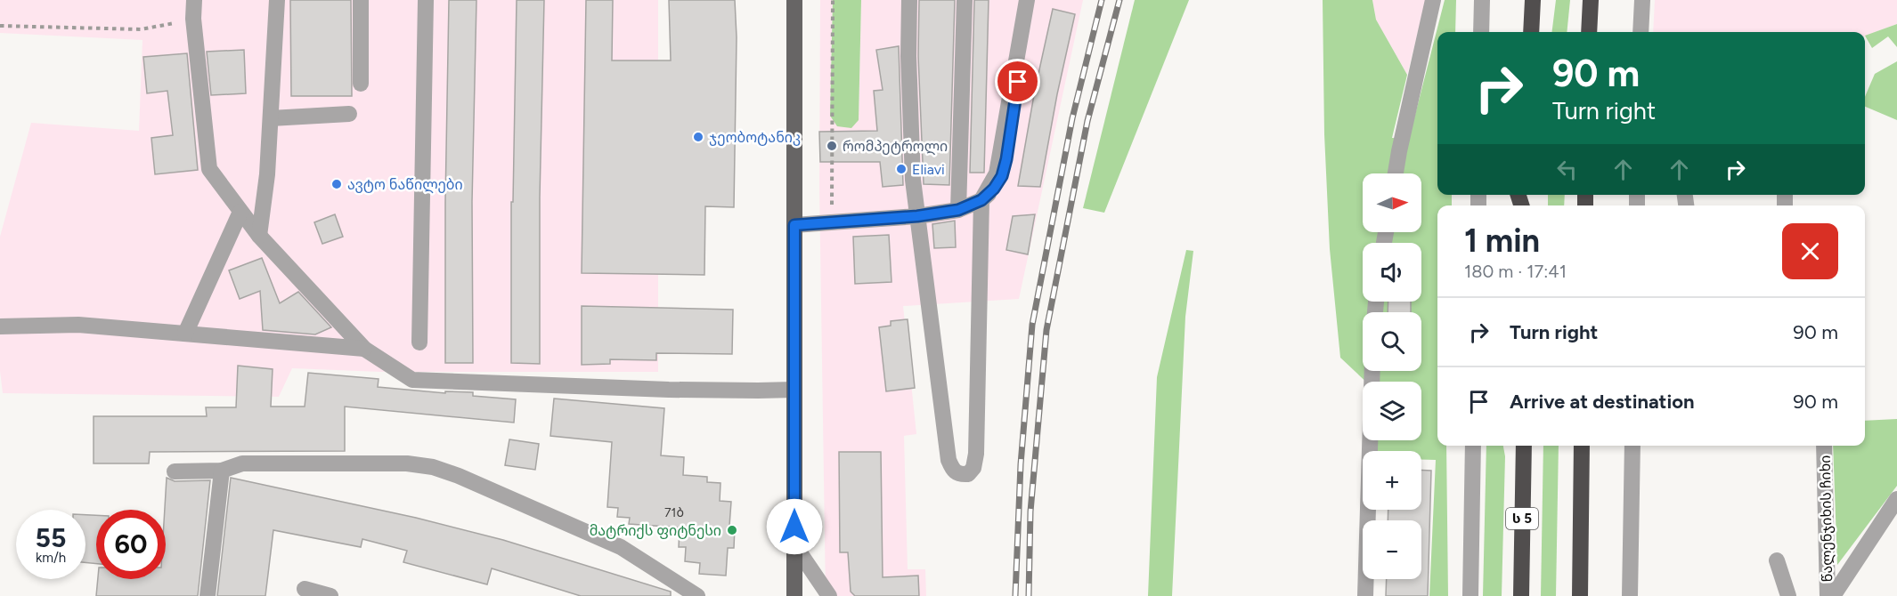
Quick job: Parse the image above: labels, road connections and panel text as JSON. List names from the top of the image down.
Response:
{
  "streets": {
    "highway": ["ს 5"],
    "street": ["წალენჯიხის ჩიხი"]
  },
  "places": [
    "ჯეობოტანიკ",
    "რომპეტროლი",
    "Eliavi",
    "ავტო ნაწილები",
    "მატრიქს ფიტნესი"
  ],
  "house_numbers": ["71ბ"],
  "north": "right",
  "page": {
    "turn": ["90 m", "Turn right"],
    "map_buttons": ["+", "−"],
    "heading": ["1 min", "180 m · 17:41"],
    "list": [
      {
        "name": "Turn right",
        "value": "90 m"
      },
      {
        "name": "Arrive at destination",
        "value": "90 m"
      }
    ],
    "speed": "55 km/h",
    "limit": "60"
  }
}
